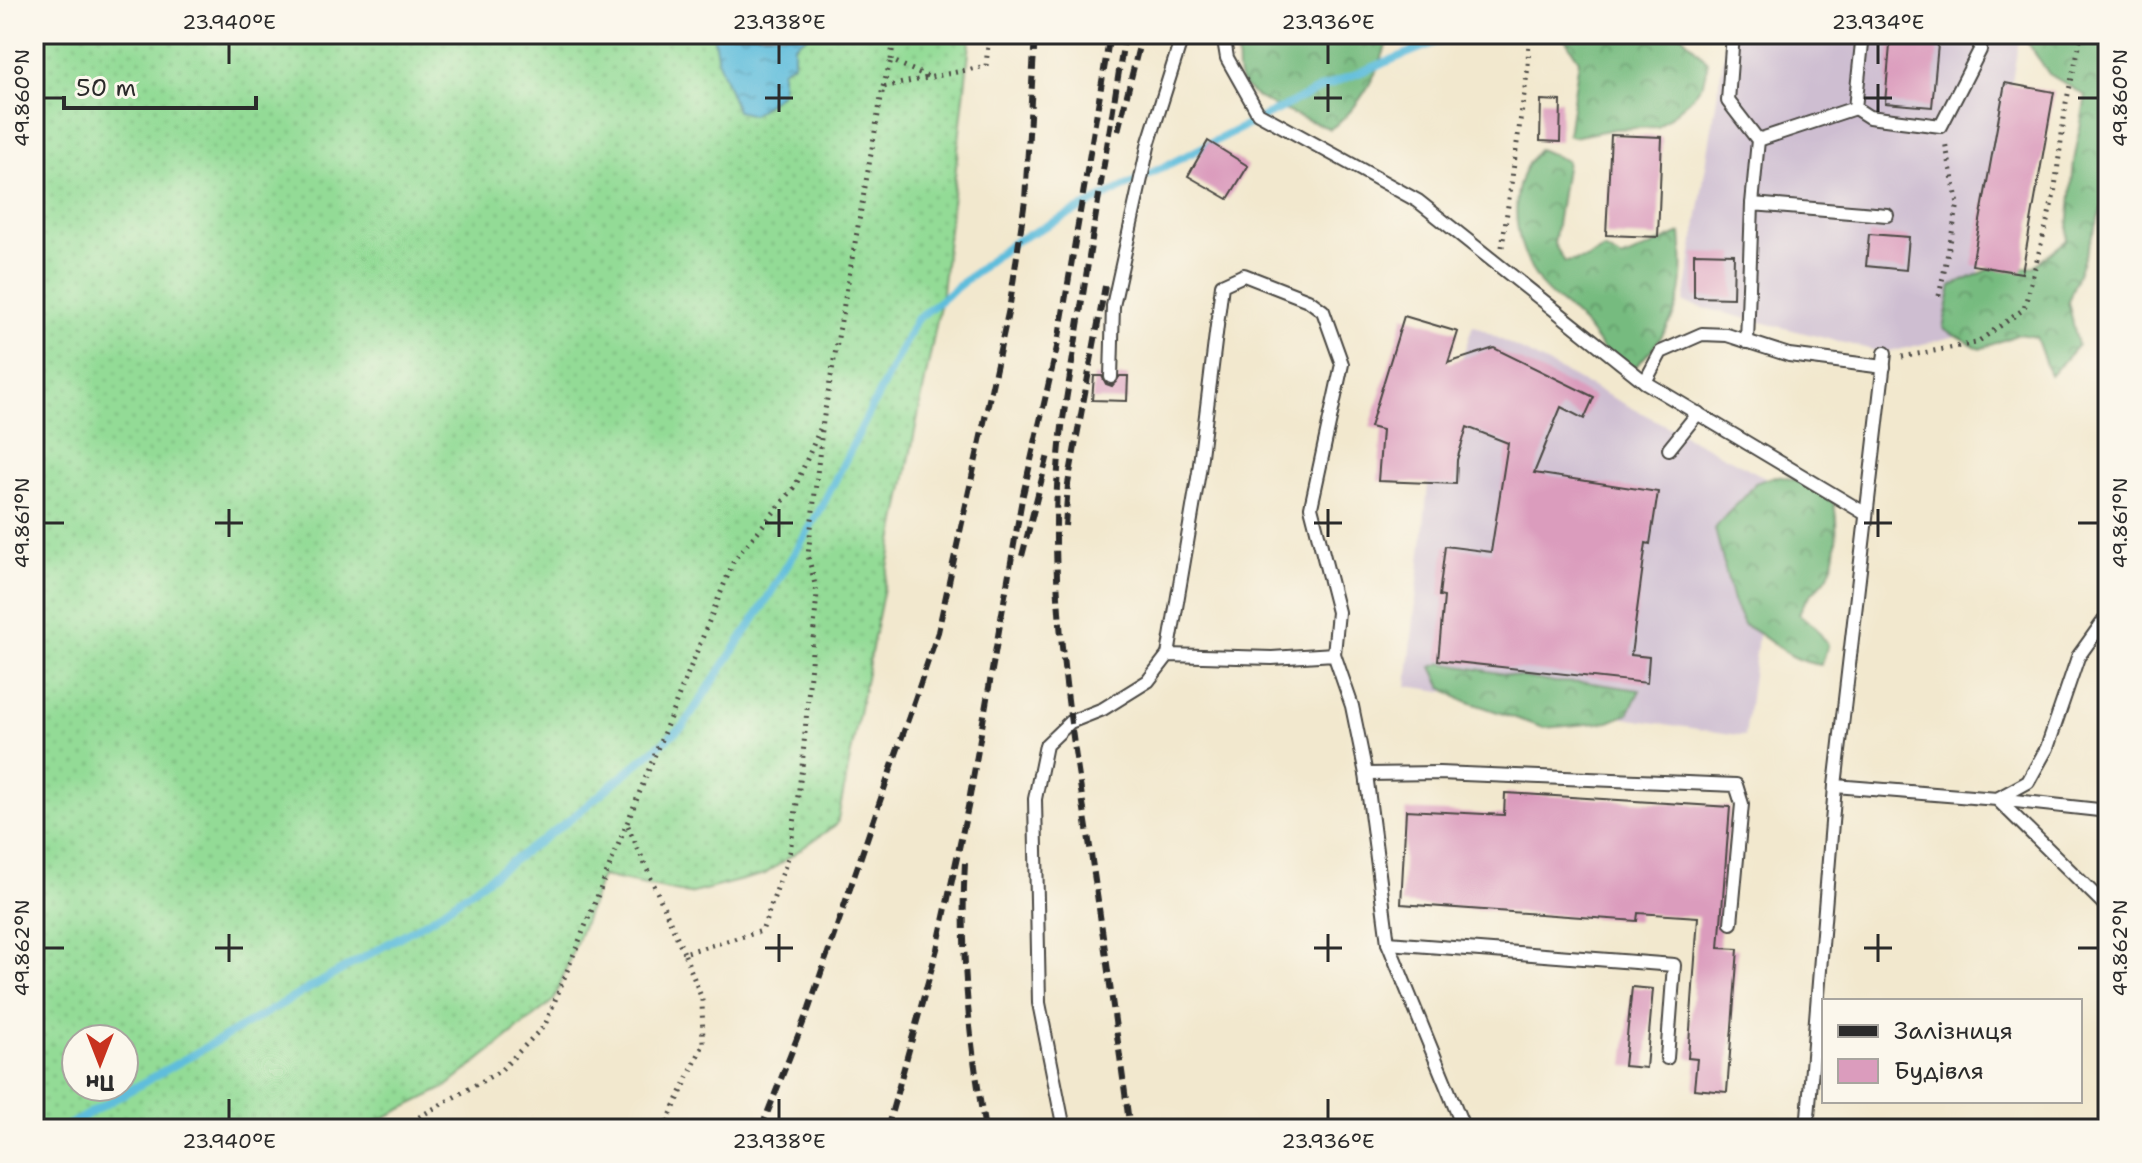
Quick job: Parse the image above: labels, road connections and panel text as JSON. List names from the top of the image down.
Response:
{
  "legend": ["Залізниця", "Будівля"],
  "scale_bar": "50 m",
  "north": "bottom",
  "coordinates": [
    "23.940°E",
    "23.938°E",
    "23.936°E",
    "23.934°E",
    "49.860°N",
    "49.861°N",
    "49.862°N"
  ]
}
